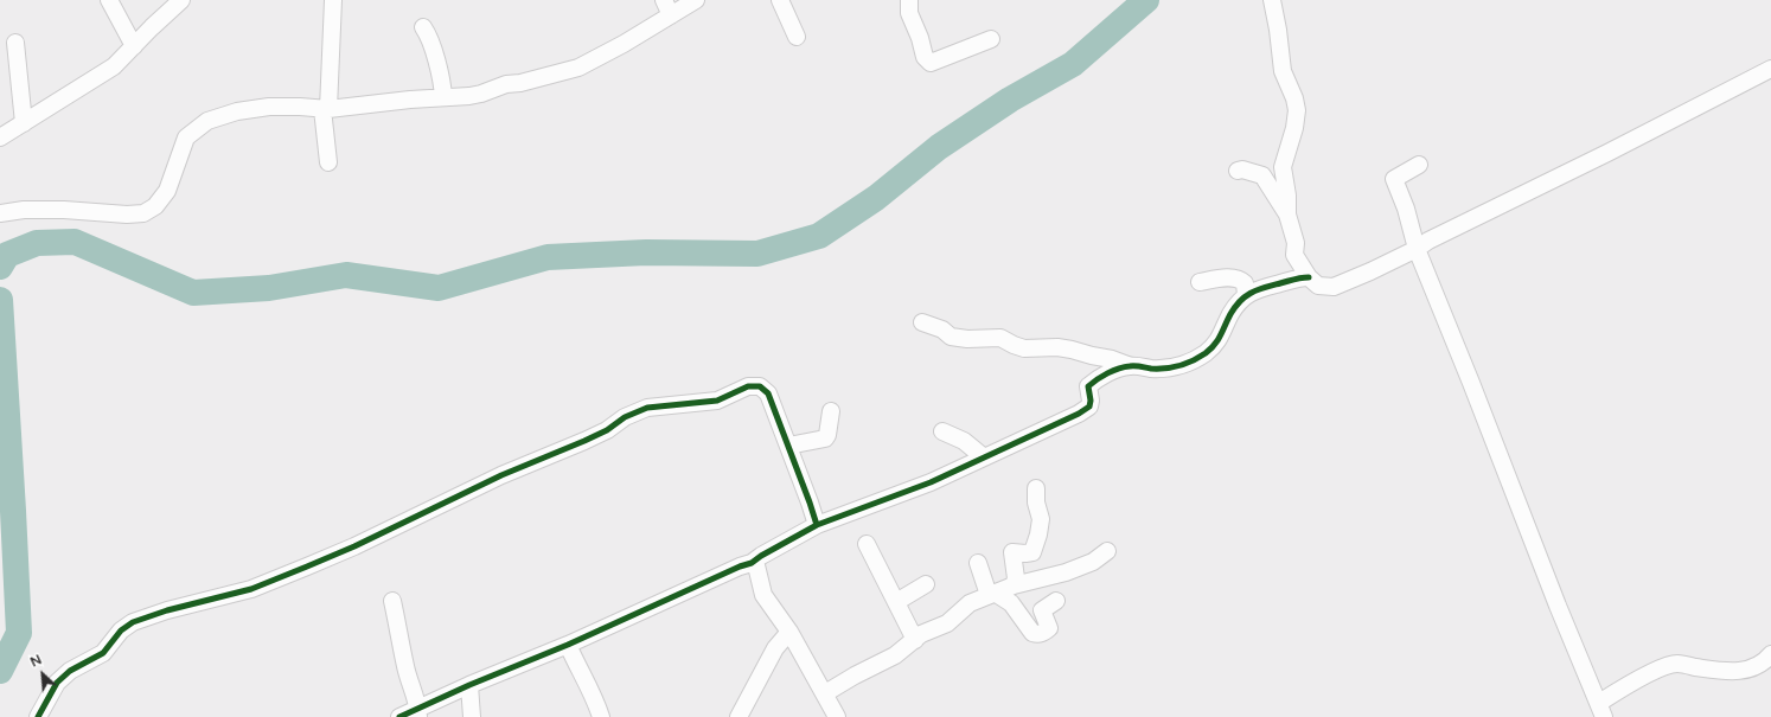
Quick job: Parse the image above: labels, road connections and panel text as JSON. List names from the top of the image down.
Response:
{
  "north": "top left"
}
